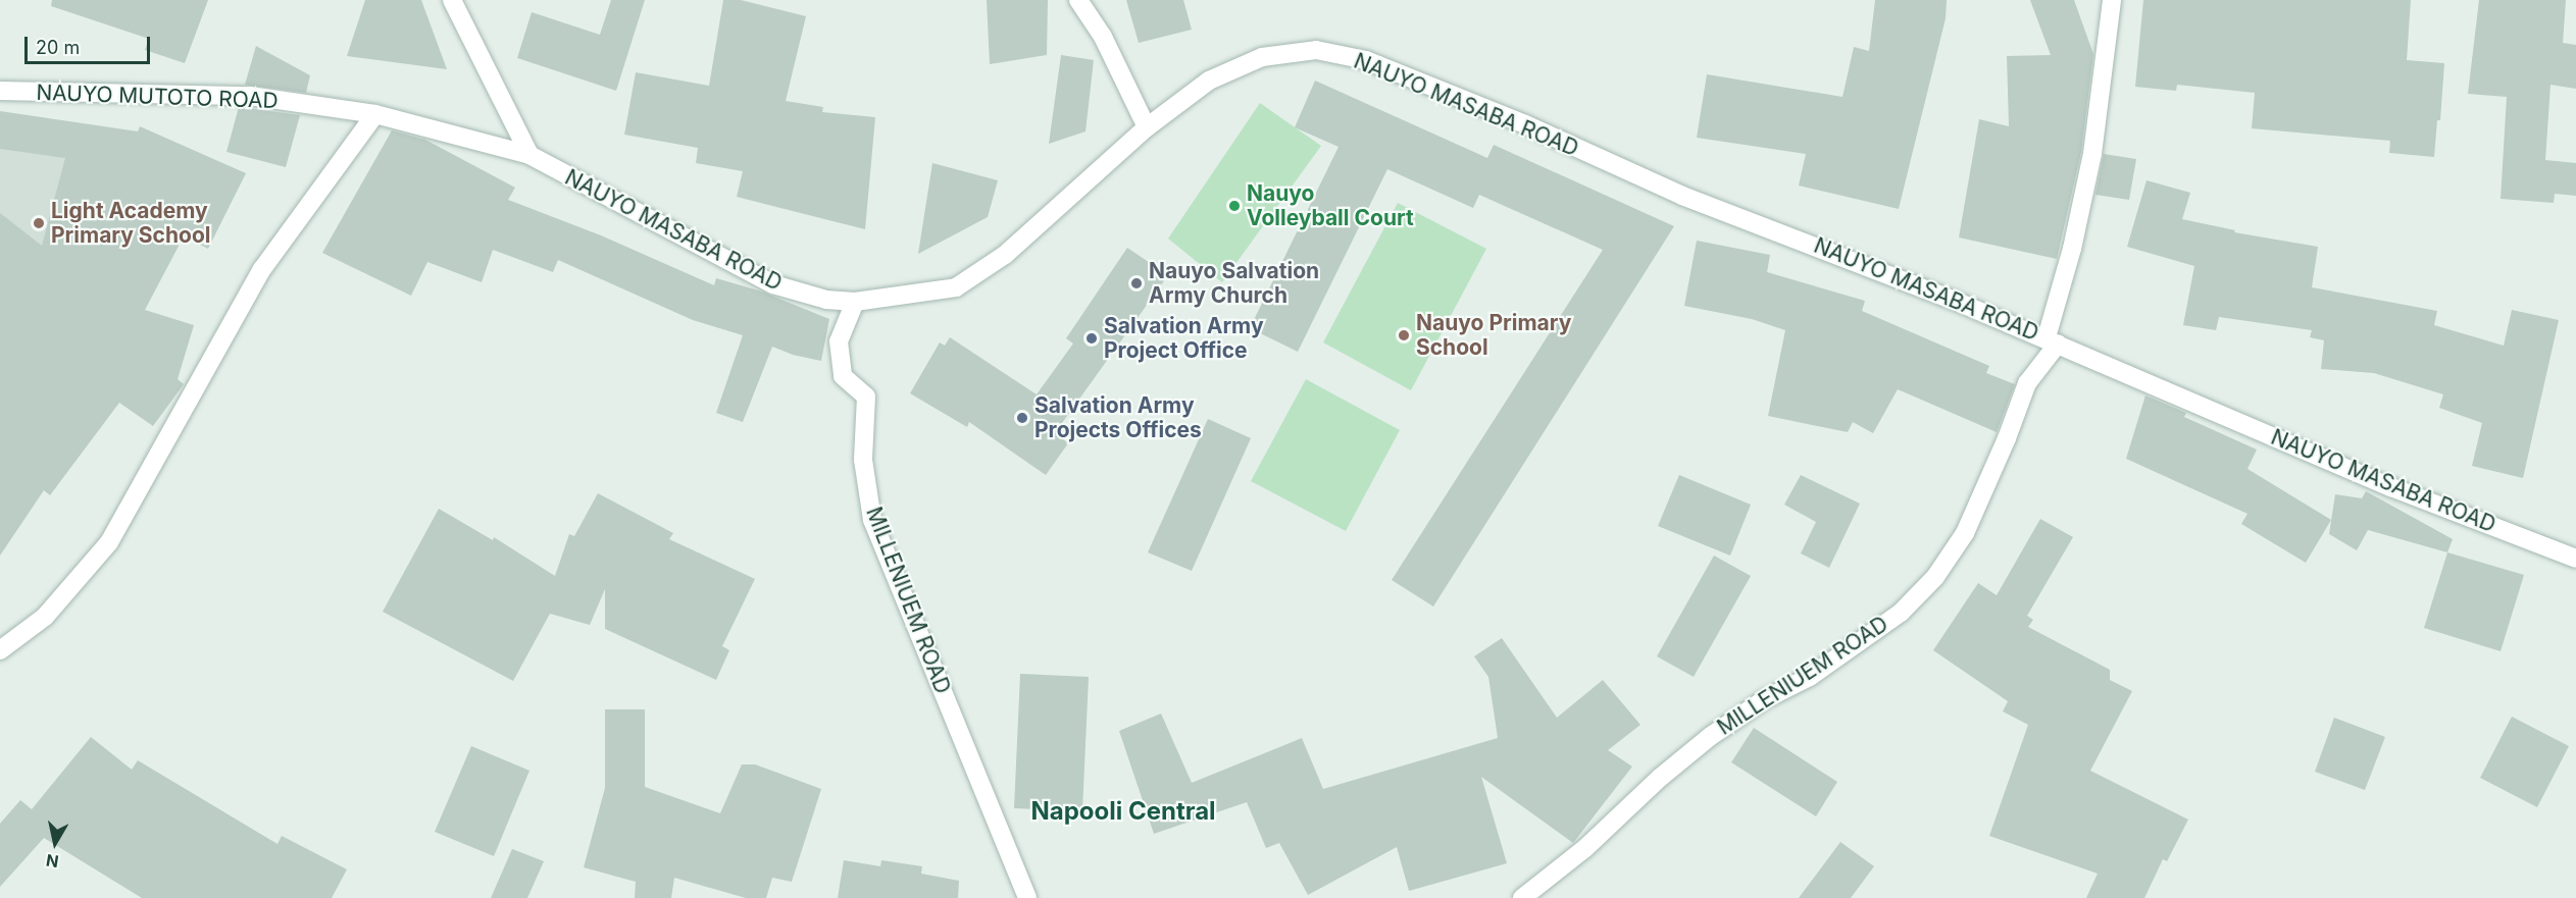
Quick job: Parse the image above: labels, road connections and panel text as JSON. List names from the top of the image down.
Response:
{
  "streets": {
    "street": ["NAUYO MUTOTO ROAD", "NAUYO MASABA ROAD", "MILLENIUEM ROAD"]
  },
  "crossings": [
    ["NAUYO MUTOTO ROAD", "NAUYO MASABA ROAD"],
    ["NAUYO MASABA ROAD", "MILLENIUEM ROAD"]
  ],
  "districts": ["Napooli Central"],
  "places": [
    "Nauyo Volleyball Court",
    "Light Academy Primary School",
    "Nauyo Salvation Army Church",
    "Nauyo Primary School",
    "Salvation Army Project Office",
    "Salvation Army Projects Offices"
  ],
  "scale_bar": "20 m",
  "north": "bottom"
}
